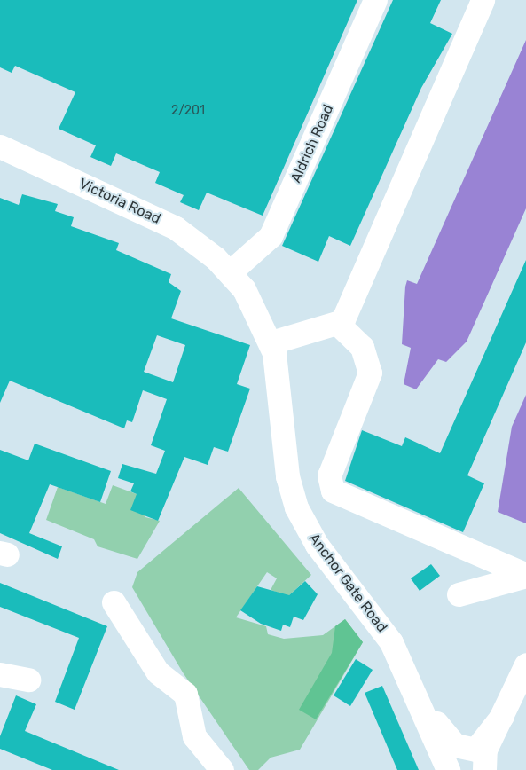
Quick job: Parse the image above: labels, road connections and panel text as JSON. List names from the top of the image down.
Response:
{
  "streets": {
    "street": ["Aldrich Road", "Victoria Road", "Anchor Gate Road"]
  },
  "crossings": [
    ["Aldrich Road", "Victoria Road"],
    ["Aldrich Road", "Anchor Gate Road"],
    ["Victoria Road", "Anchor Gate Road"]
  ],
  "house_numbers": ["2/201"]
}
